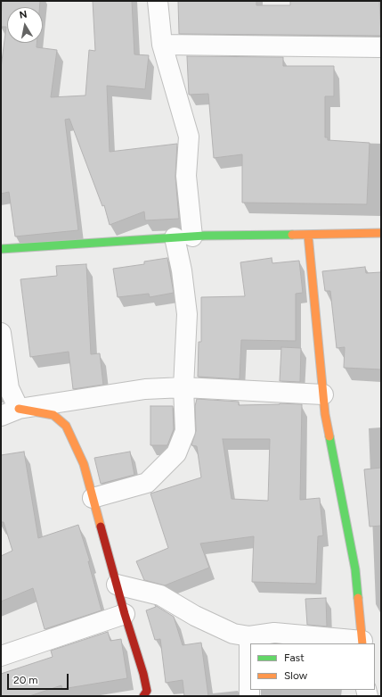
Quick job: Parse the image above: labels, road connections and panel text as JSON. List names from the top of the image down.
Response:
{
  "legend": ["Fast", "Slow"],
  "scale_bar": "20 m",
  "north": "top"
}
